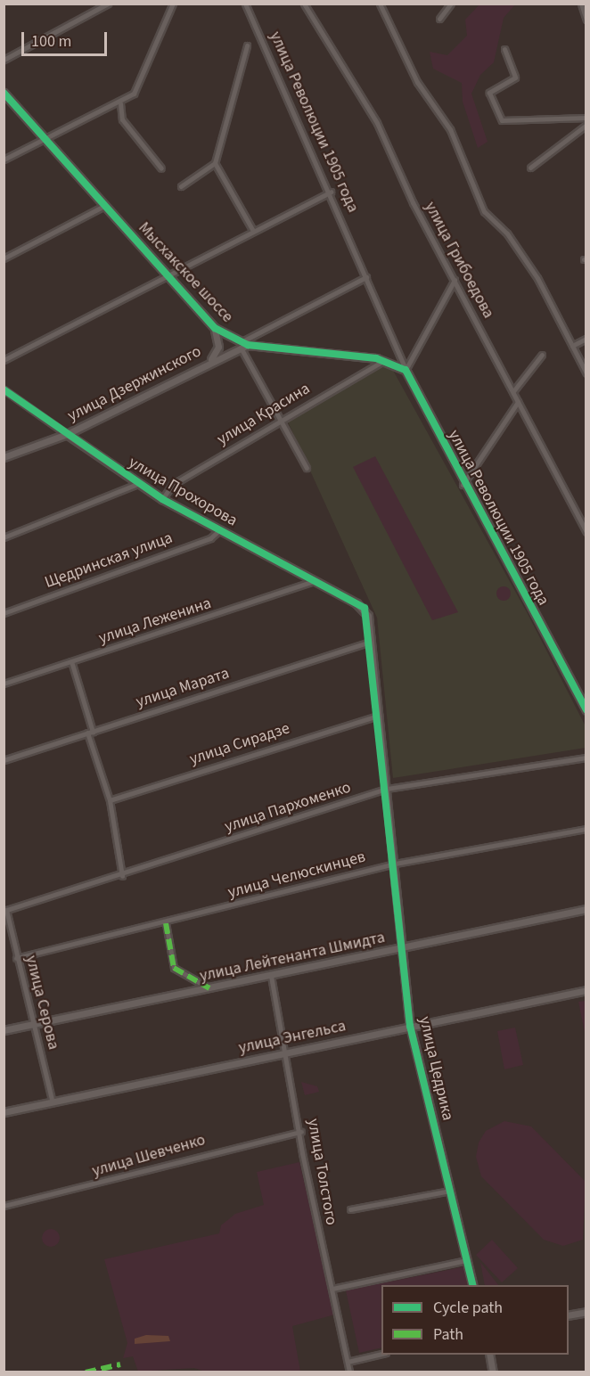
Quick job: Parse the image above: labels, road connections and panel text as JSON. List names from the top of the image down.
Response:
{
  "streets": {
    "street": [
      "улица Революции 1905 года",
      "улица Грибоедова",
      "Мысхакское шоссе",
      "улица Дзержинского",
      "улица Красина",
      "улица Прохорова",
      "Щедринская улица",
      "улица Леженина",
      "улица Марата",
      "улица Сирадзе",
      "улица Пархоменко",
      "улица Челюскинцев",
      "улица Лейтенанта Шмидта",
      "улица Серова",
      "улица Энгельса",
      "улица Цедрика",
      "улица Шевченко",
      "улица Толстого"
    ]
  },
  "crossings": [
    ["улица Революции 1905 года", "улица Дзержинского"],
    ["Мысхакское шоссе", "улица Дзержинского"],
    ["улица Дзержинского", "улица Красина"],
    ["улица Дзержинского", "улица Прохорова"],
    ["улица Красина", "улица Прохорова"],
    ["улица Прохорова", "Щедринская улица"],
    ["улица Прохорова", "улица Леженина"],
    ["улица Прохорова", "улица Цедрика"],
    ["улица Марата", "улица Цедрика"],
    ["улица Сирадзе", "улица Цедрика"],
    ["улица Пархоменко", "улица Серова"],
    ["улица Пархоменко", "улица Цедрика"],
    ["улица Челюскинцев", "улица Серова"],
    ["улица Челюскинцев", "улица Цедрика"],
    ["улица Лейтенанта Шмидта", "улица Серова"],
    ["улица Лейтенанта Шмидта", "улица Цедрика"],
    ["улица Лейтенанта Шмидта", "улица Толстого"],
    ["улица Серова", "улица Энгельса"],
    ["улица Энгельса", "улица Цедрика"],
    ["улица Энгельса", "улица Толстого"],
    ["улица Шевченко", "улица Толстого"]
  ],
  "legend": ["Cycle path", "Path"],
  "scale_bar": "100 m"
}
